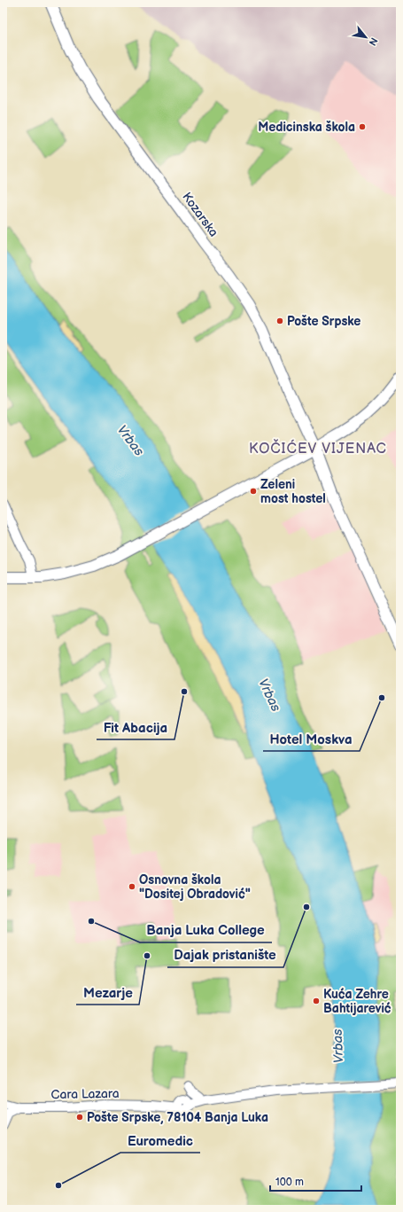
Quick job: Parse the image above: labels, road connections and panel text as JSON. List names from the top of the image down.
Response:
{
  "streets": {
    "main road": ["Kozarska"],
    "street": ["Cara Lazara"]
  },
  "districts": ["KOČIĆEV VIJENAC"],
  "water": ["Vrbas"],
  "places": [
    "Medicinska škola",
    "Pošte Srpske",
    "Zeleni most hostel",
    "Fit Abacija",
    "Hotel Moskva",
    "Osnovna škola \"Dositej Obradović\"",
    "Dajak pristanište",
    "Banja Luka College",
    "Mezarje",
    "Kuća Zehre Bahtijarević",
    "Pošte Srpske, 78104 Banja Luka",
    "Euromedic"
  ],
  "scale_bar": "100 m",
  "north": "bottom right"
}
